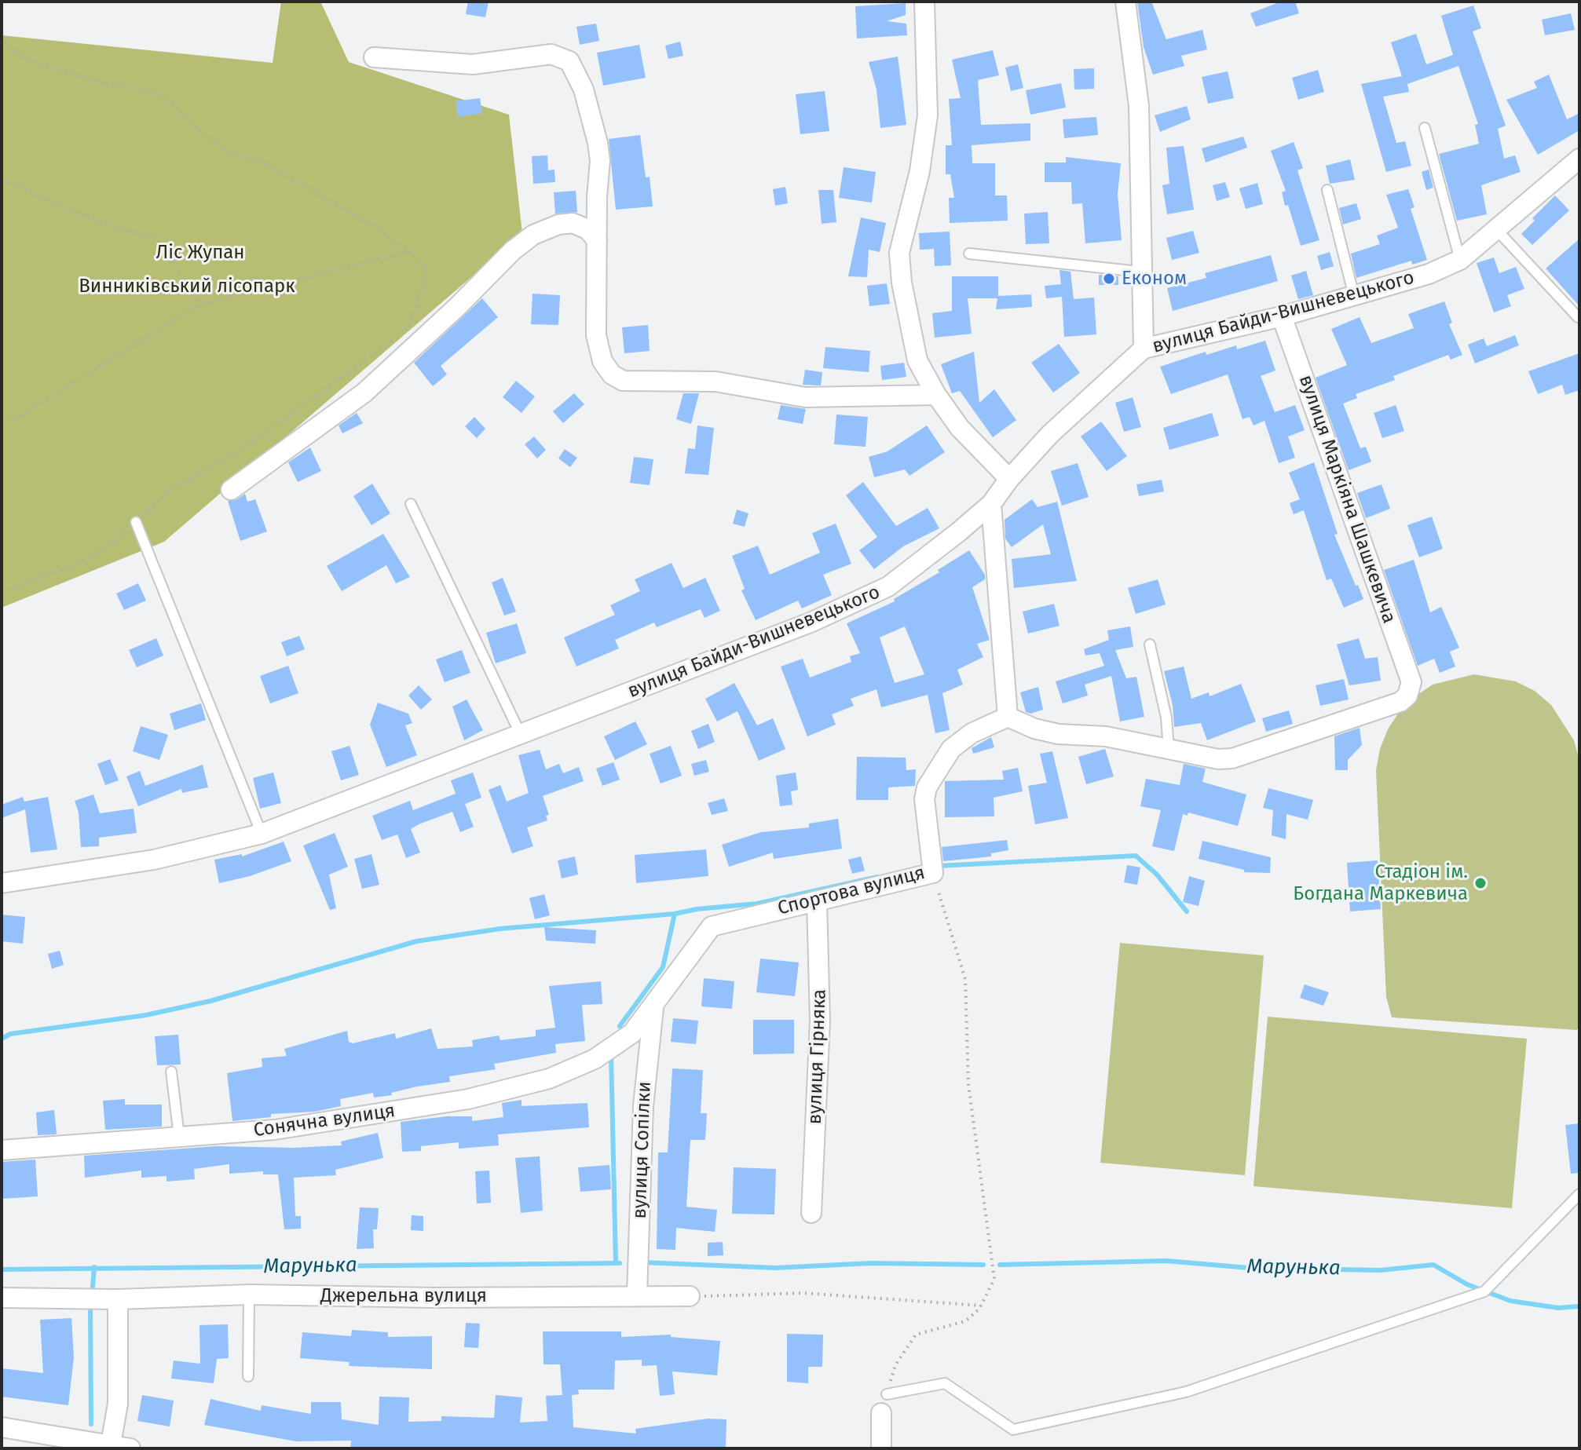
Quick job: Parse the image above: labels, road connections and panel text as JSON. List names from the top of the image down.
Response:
{
  "streets": {
    "street": [
      "вулиця Байди-Вишневецького",
      "вулиця Маркіяна Шашкевича",
      "Спортова вулиця",
      "вулиця Гірняка",
      "Сонячна вулиця",
      "вулиця Сопілки",
      "Джерельна вулиця"
    ]
  },
  "crossings": [
    ["вулиця Байди-Вишневецького", "вулиця Маркіяна Шашкевича"],
    ["Спортова вулиця", "вулиця Гірняка"],
    ["Спортова вулиця", "Сонячна вулиця"],
    ["Спортова вулиця", "вулиця Сопілки"],
    ["вулиця Сопілки", "Джерельна вулиця"]
  ],
  "water": ["Марунька"],
  "parks": ["Ліс Жупан", "Винниківський лісопарк"],
  "places": ["Економ", "Стадіон ім. Богдана Маркевича"]
}
